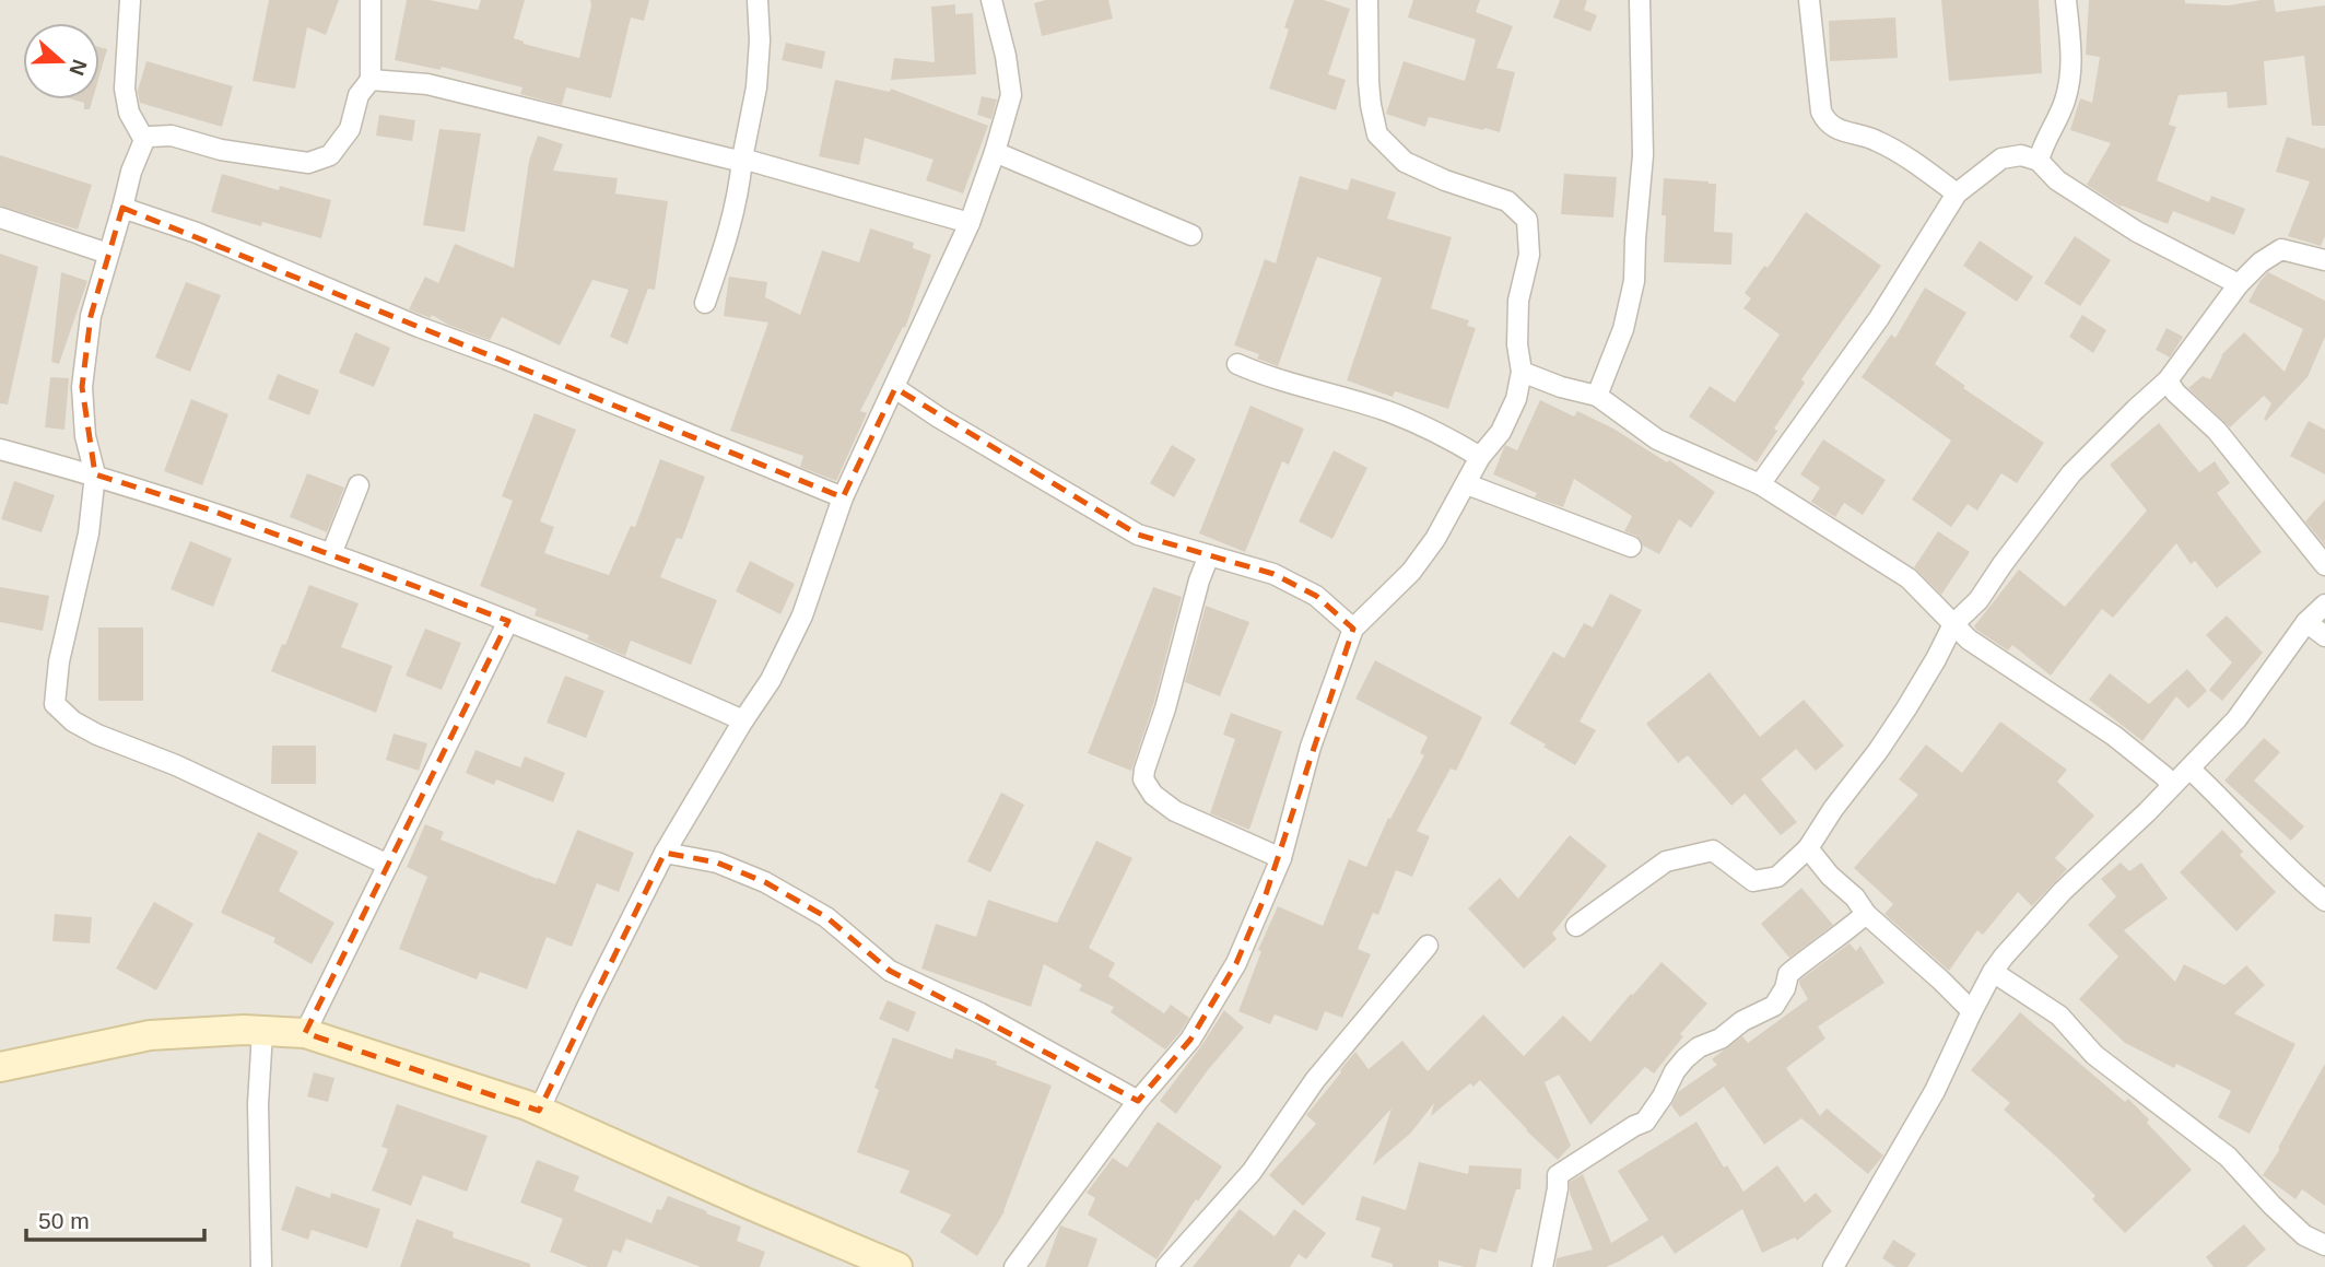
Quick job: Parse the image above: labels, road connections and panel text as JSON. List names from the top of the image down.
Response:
{
  "scale_bar": "50 m",
  "north": "right"
}
